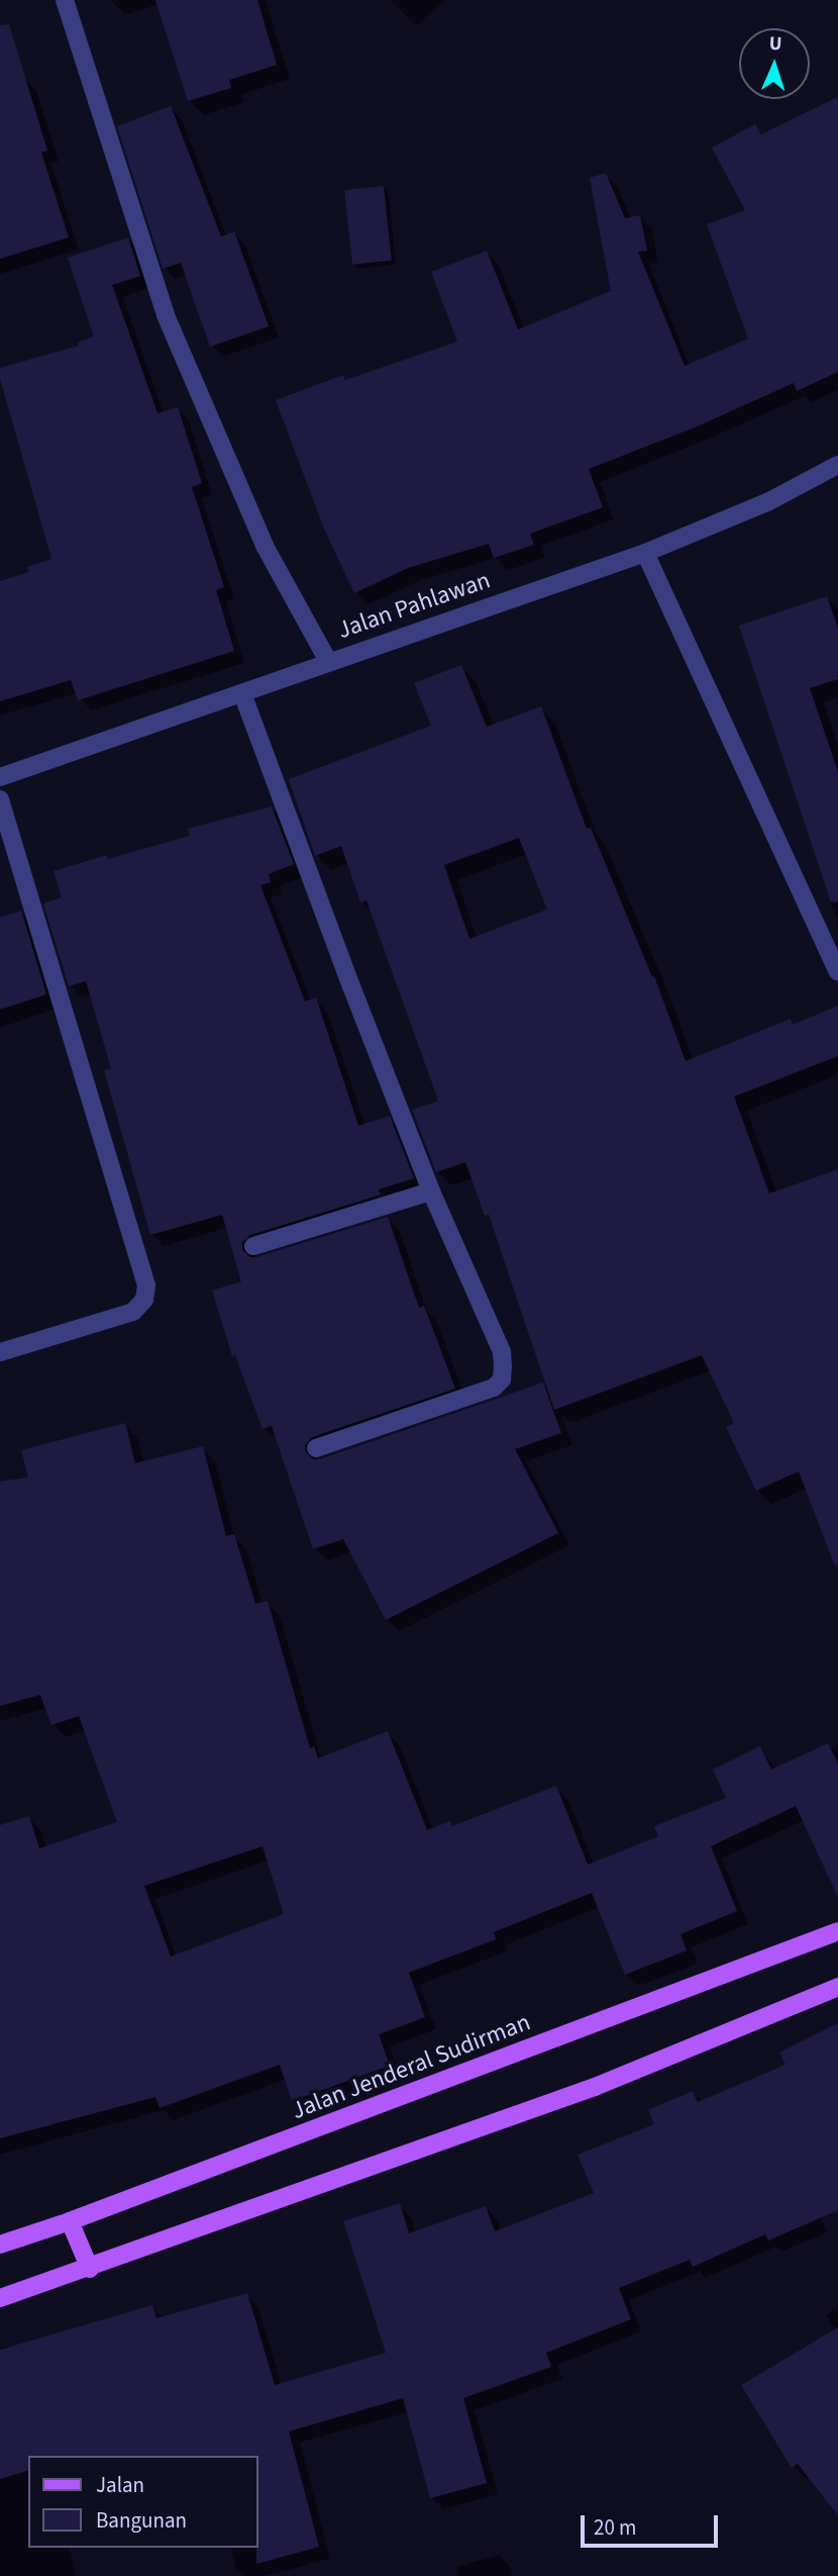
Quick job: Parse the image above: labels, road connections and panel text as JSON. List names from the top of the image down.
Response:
{
  "streets": {
    "main road": ["Jalan Jenderal Sudirman"],
    "street": ["Jalan Pahlawan"]
  },
  "legend": ["Jalan", "Bangunan"],
  "scale_bar": "20 m",
  "north": "top"
}
